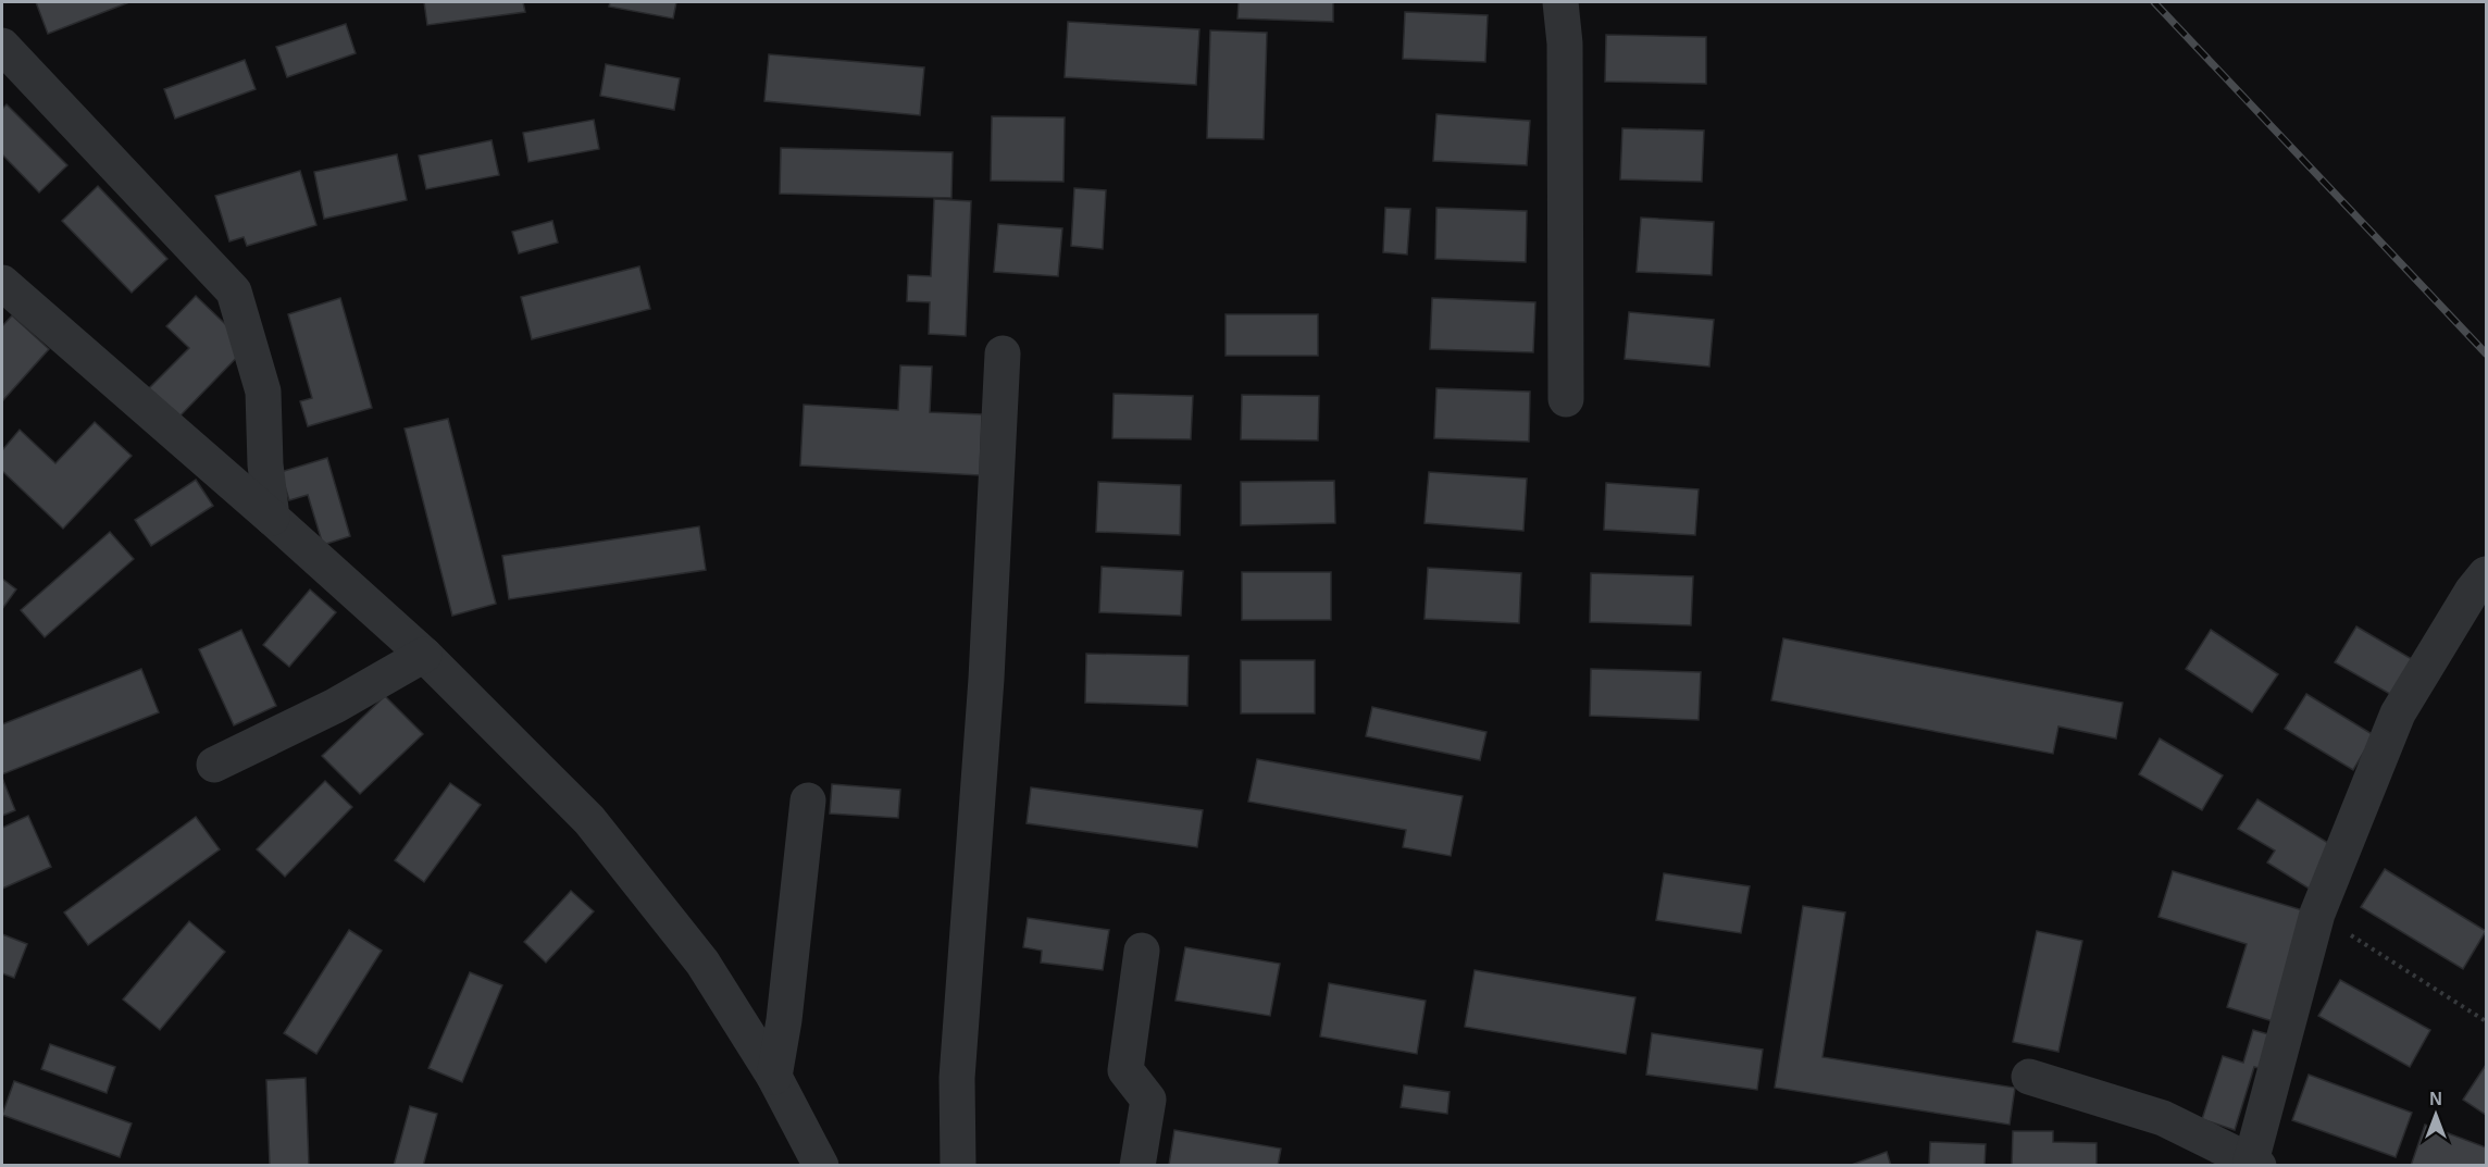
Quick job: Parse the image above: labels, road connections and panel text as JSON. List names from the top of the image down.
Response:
{
  "north": "top"
}
